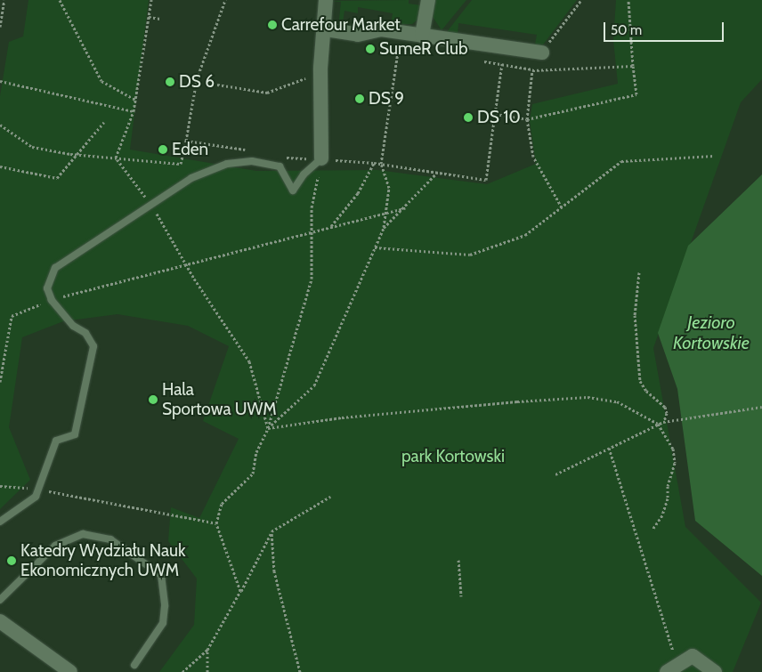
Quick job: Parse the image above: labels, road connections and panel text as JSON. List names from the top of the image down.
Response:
{
  "water": ["Jezioro Kortowskie"],
  "parks": ["park Kortowski"],
  "places": [
    "Carrefour Market",
    "SumeR Club",
    "DS 6",
    "DS 9",
    "DS 10",
    "Eden",
    "Hala Sportowa UWM",
    "Katedry Wydziału Nauk Ekonomicznych UWM"
  ],
  "scale_bar": "50 m"
}
